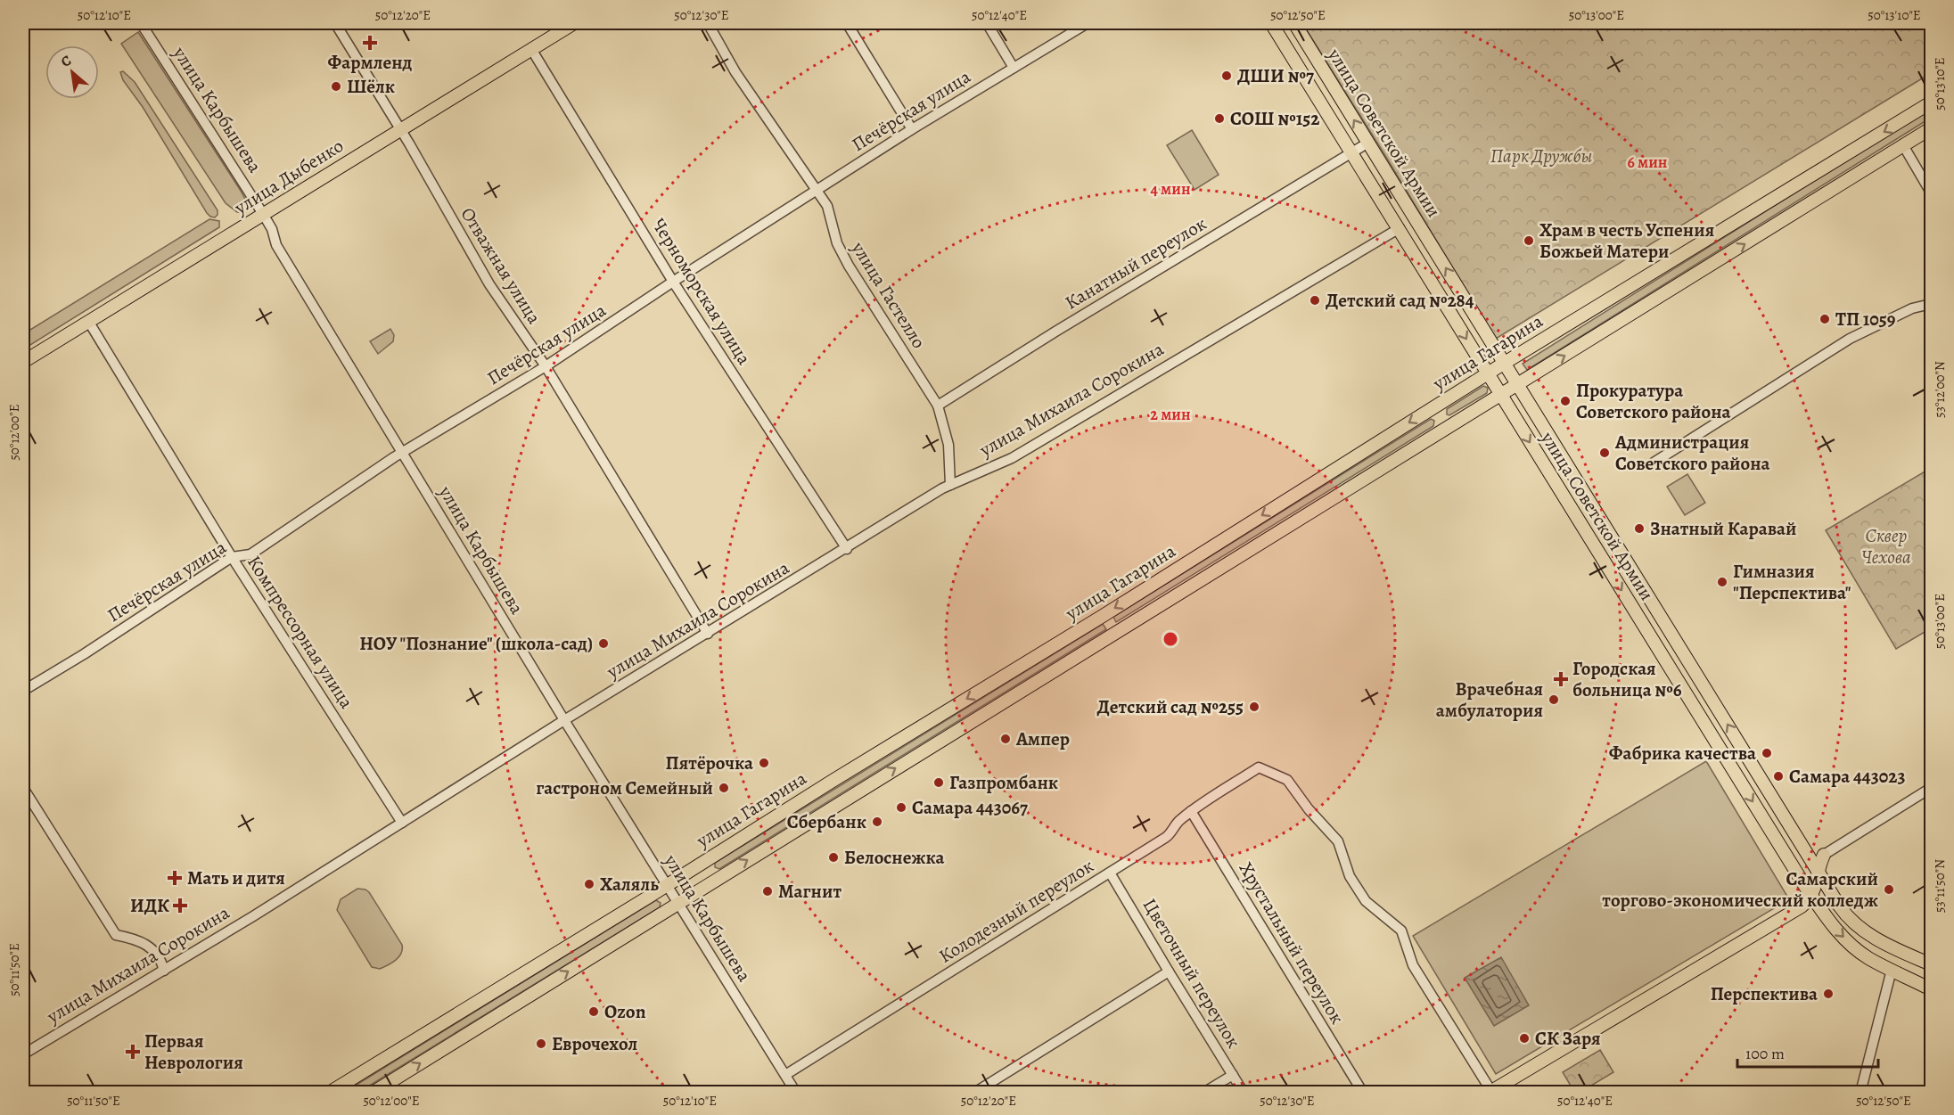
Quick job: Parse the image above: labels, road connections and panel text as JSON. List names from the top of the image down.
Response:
{
  "streets": {
    "main road": ["улица Советской Армии", "улица Дыбенко", "улица Гагарина"],
    "street": [
      "улица Карбышева",
      "Печёрская улица",
      "Канатный переулок",
      "Отважная улица",
      "Черноморская улица",
      "улица Гастелло",
      "улица Михаила Сорокина",
      "Компрессорная улица",
      "Колодезный переулок",
      "Хрустальный переулок",
      "Цветочный переулок"
    ]
  },
  "crossings": [
    ["улица Карбышева", "Печёрская улица"],
    ["улица Карбышева", "улица Дыбенко"],
    ["улица Карбышева", "улица Гагарина"],
    ["улица Карбышева", "улица Михаила Сорокина"],
    ["улица Карбышева", "Колодезный переулок"],
    ["Печёрская улица", "Отважная улица"],
    ["Печёрская улица", "Черноморская улица"],
    ["Печёрская улица", "улица Гастелло"],
    ["Печёрская улица", "Компрессорная улица"],
    ["улица Советской Армии", "Канатный переулок"],
    ["улица Советской Армии", "улица Гагарина"],
    ["улица Советской Армии", "улица Михаила Сорокина"],
    ["улица Дыбенко", "Отважная улица"],
    ["улица Дыбенко", "Черноморская улица"],
    ["улица Дыбенко", "Компрессорная улица"],
    ["Канатный переулок", "улица Гастелло"],
    ["Отважная улица", "улица Михаила Сорокина"],
    ["Черноморская улица", "улица Михаила Сорокина"],
    ["улица Гастелло", "улица Михаила Сорокина"],
    ["улица Михаила Сорокина", "Компрессорная улица"],
    ["Колодезный переулок", "Хрустальный переулок"],
    ["Колодезный переулок", "Цветочный переулок"]
  ],
  "parks": ["Парк Дружбы", "Сквер Чехова"],
  "places": {
    "health": [
      "Фармленд",
      "Городская больница №6",
      "Мать и дитя",
      "ИДК",
      "Первая Неврология"
    ],
    "other": [
      "ДШИ №7",
      "Шёлк",
      "СОШ №152",
      "Храм в честь Успения Божьей Матери",
      "Детский сад №284",
      "ТП 1059",
      "Прокуратура Советского района",
      "Администрация Советского района",
      "Знатный Каравай",
      "Гимназия \"Перспектива\"",
      "НОУ \"Познание\" (школа-сад)",
      "Врачебная амбулатория",
      "Детский сад №255",
      "Ампер",
      "Фабрика качества",
      "Пятёрочка",
      "Самара 443023",
      "Газпромбанк",
      "гастроном Семейный",
      "Самара 443067",
      "Сбербанк",
      "Белоснежка",
      "Халяль",
      "Самарский торгово-экономический колледж",
      "Магнит",
      "Перспектива",
      "Ozon",
      "СК Заря",
      "Еврочехол"
    ]
  },
  "scale_bar": "100 m",
  "north": "top left",
  "coordinates": [
    "50°12'10\"E",
    "50°12'20\"E",
    "50°12'30\"E",
    "50°12'40\"E",
    "50°12'50\"E",
    "50°13'00\"E",
    "50°13'10\"E",
    "53°12'00\"N",
    "50°12'00\"E",
    "53°11'50\"N",
    "50°11'50\"E"
  ],
  "rings": ["6 мин", "4 мин", "2 мин"]
}
